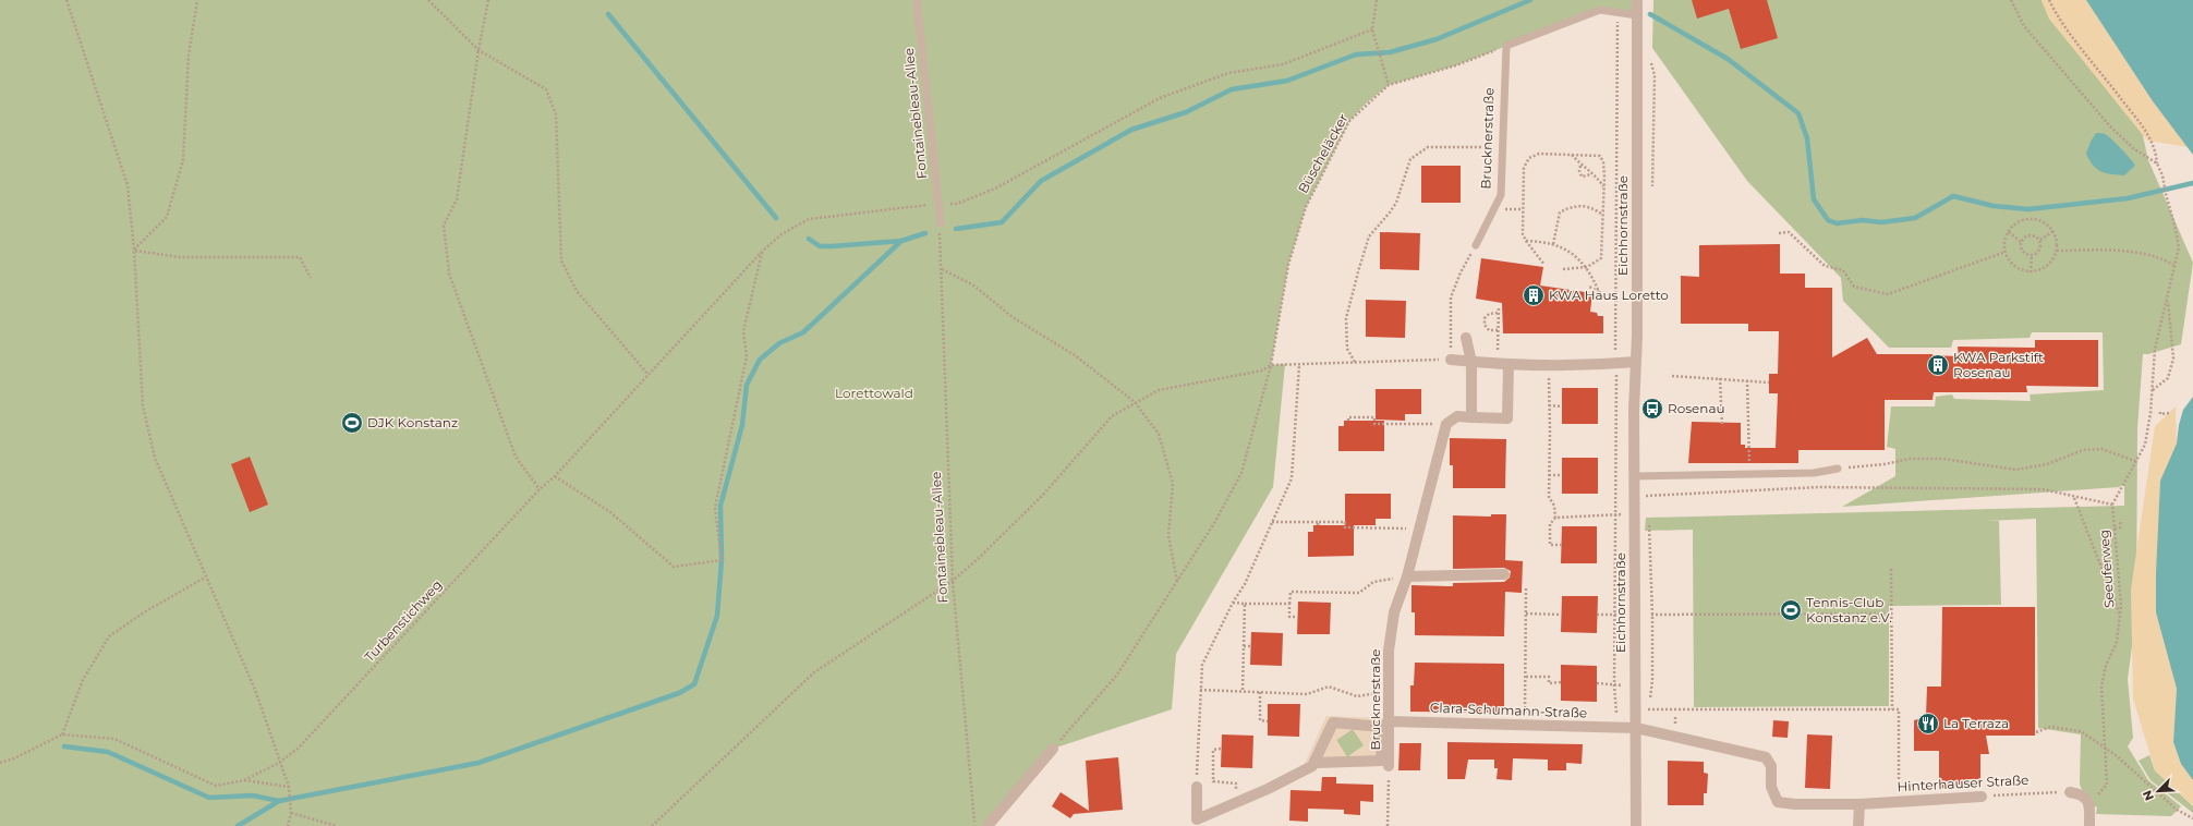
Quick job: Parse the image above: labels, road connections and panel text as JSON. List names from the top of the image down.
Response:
{
  "streets": {
    "street": [
      "Brucknerstraße",
      "Eichhornstraße",
      "Clara-Schumann-Straße",
      "Hinterhauser Straße"
    ],
    "lane": ["Fontainebleau-Allee"],
    "path": ["Büscheläcker", "Seeuferweg", "Turbenstichweg"]
  },
  "crossings": [
    ["Fontainebleau-Allee", "Turbenstichweg"],
    ["Brucknerstraße", "Büscheläcker"],
    ["Brucknerstraße", "Clara-Schumann-Straße"],
    ["Eichhornstraße", "Clara-Schumann-Straße"],
    ["Eichhornstraße", "Hinterhauser Straße"],
    ["Clara-Schumann-Straße", "Hinterhauser Straße"]
  ],
  "parks": ["Lorettowald"],
  "places": {
    "building": ["KWA Haus Loretto", "KWA Parkstift Rosenau"],
    "bus stop": ["Rosenau"],
    "sports": ["DJK Konstanz", "Tennis-Club Konstanz e.V."],
    "restaurant": ["La Terraza"]
  },
  "north": "bottom left"
}
